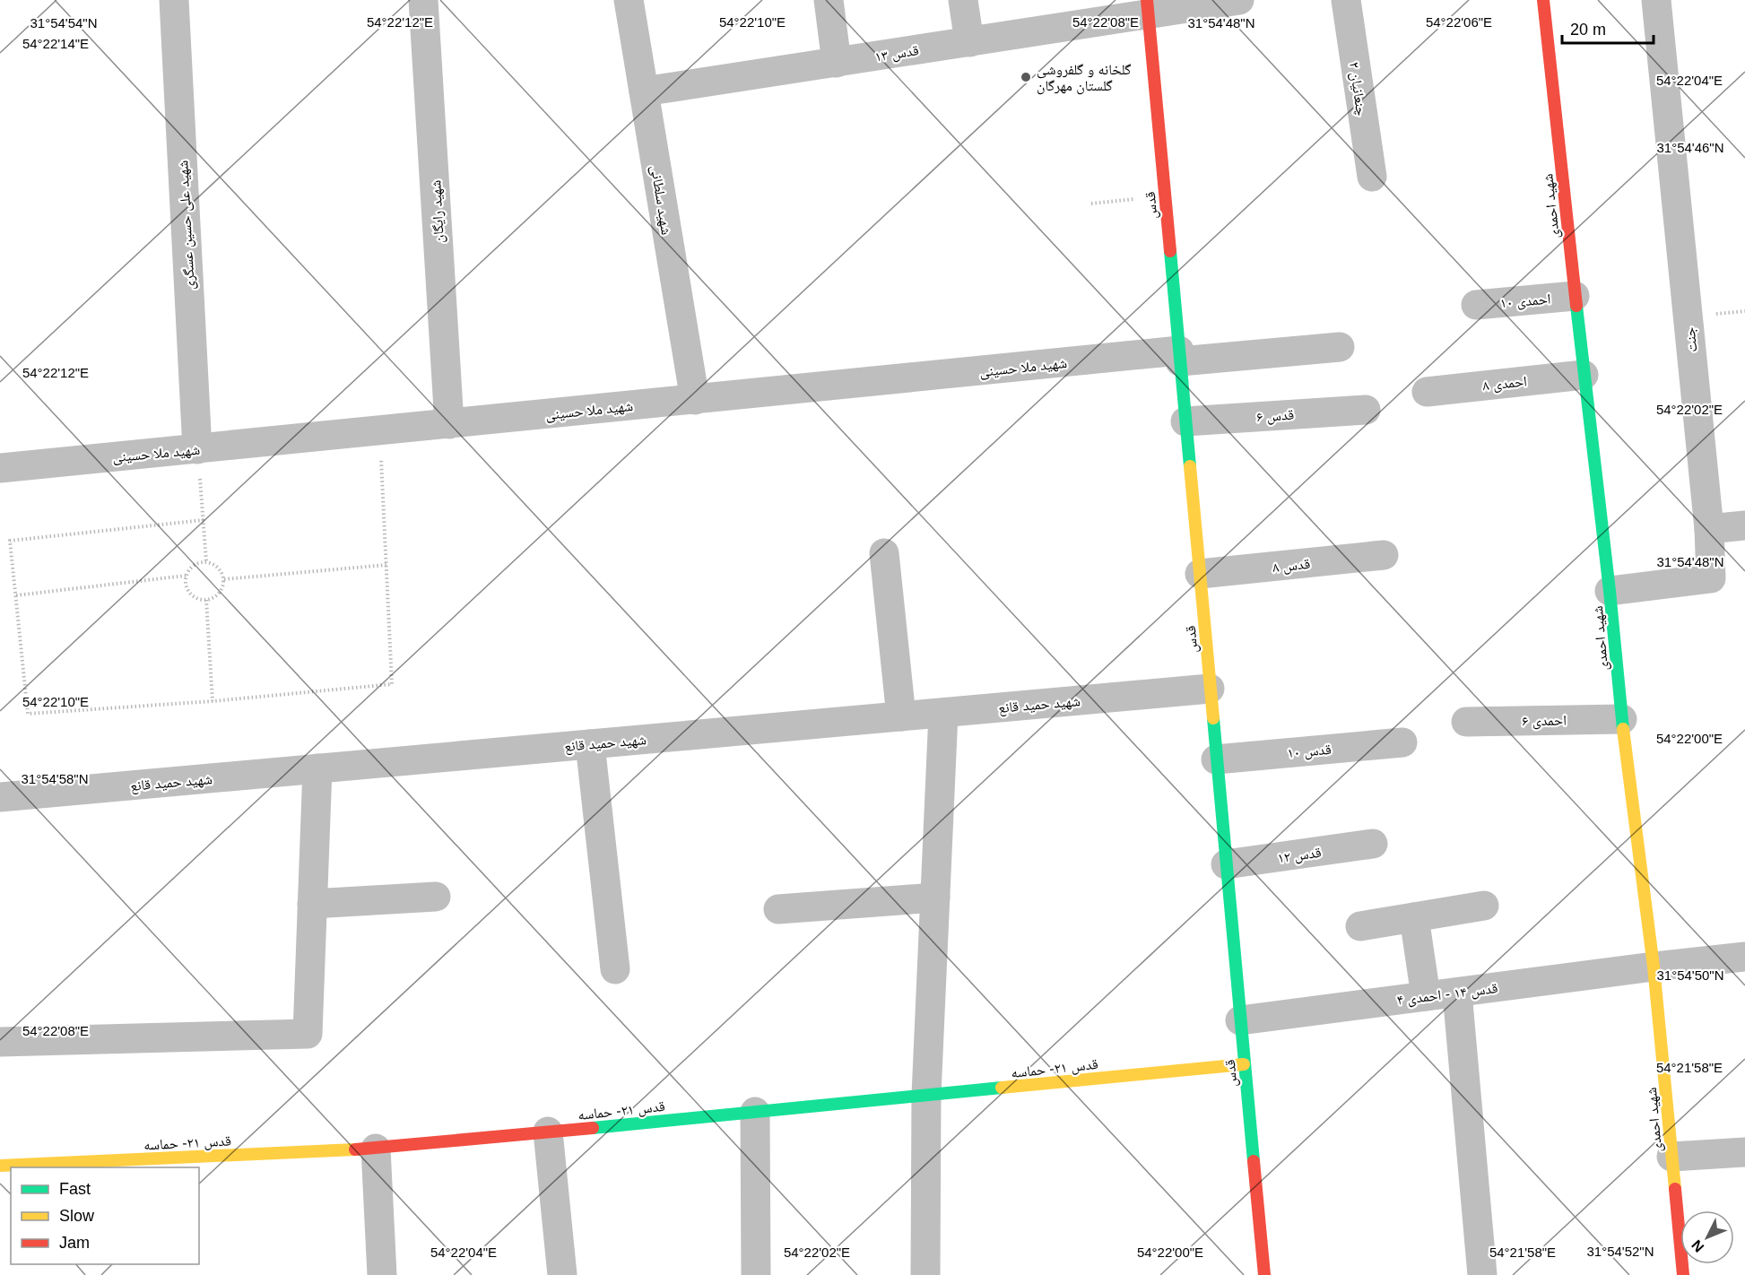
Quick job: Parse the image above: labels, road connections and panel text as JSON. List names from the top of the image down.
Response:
{
  "streets": {
    "street": [
      "قدس ۱۳",
      "چنعانیان ۲",
      "شهید سلطانی",
      "قدس",
      "شهید احمدی",
      "شهید رایگان",
      "شهید علی حسین عسگری",
      "احمدی ۱۰",
      "جنت",
      "شهید ملا حسینی",
      "احمدی ۸",
      "قدس ۶",
      "قدس ۸",
      "شهید حمید قانع",
      "احمدی ۶",
      "قدس ۱۰",
      "قدس ۱۲",
      "قدس ۱۴ - احمدی ۴",
      "قدس ۲۱- حماسه"
    ]
  },
  "crossings": [
    ["قدس ۱۳", "شهید سلطانی"],
    ["قدس ۱۳", "قدس"],
    ["شهید سلطانی", "شهید ملا حسینی"],
    ["قدس", "شهید ملا حسینی"],
    ["قدس", "قدس ۶"],
    ["قدس", "قدس ۸"],
    ["قدس", "شهید حمید قانع"],
    ["قدس", "قدس ۱۰"],
    ["قدس", "قدس ۱۲"],
    ["قدس", "قدس ۱۴ - احمدی ۴"],
    ["قدس", "قدس ۲۱- حماسه"],
    ["شهید احمدی", "احمدی ۱۰"],
    ["شهید احمدی", "جنت"],
    ["شهید احمدی", "احمدی ۸"],
    ["شهید احمدی", "احمدی ۶"],
    ["شهید احمدی", "قدس ۱۴ - احمدی ۴"],
    ["شهید رایگان", "شهید ملا حسینی"],
    ["شهید علی حسین عسگری", "شهید ملا حسینی"]
  ],
  "places": ["گلخانه و گلفروشی گلستان مهرگان"],
  "legend": ["Fast", "Slow", "Jam"],
  "scale_bar": "20 m",
  "north": "bottom left",
  "coordinates": [
    "54°22'12\"E",
    "54°22'10\"E",
    "54°22'08\"E",
    "54°22'06\"E",
    "31°54'54\"N",
    "31°54'48\"N",
    "54°22'14\"E",
    "54°22'04\"E",
    "31°54'46\"N",
    "54°22'02\"E",
    "54°22'00\"E",
    "31°54'58\"N",
    "31°54'50\"N",
    "54°21'58\"E",
    "31°54'52\"N"
  ]
}
